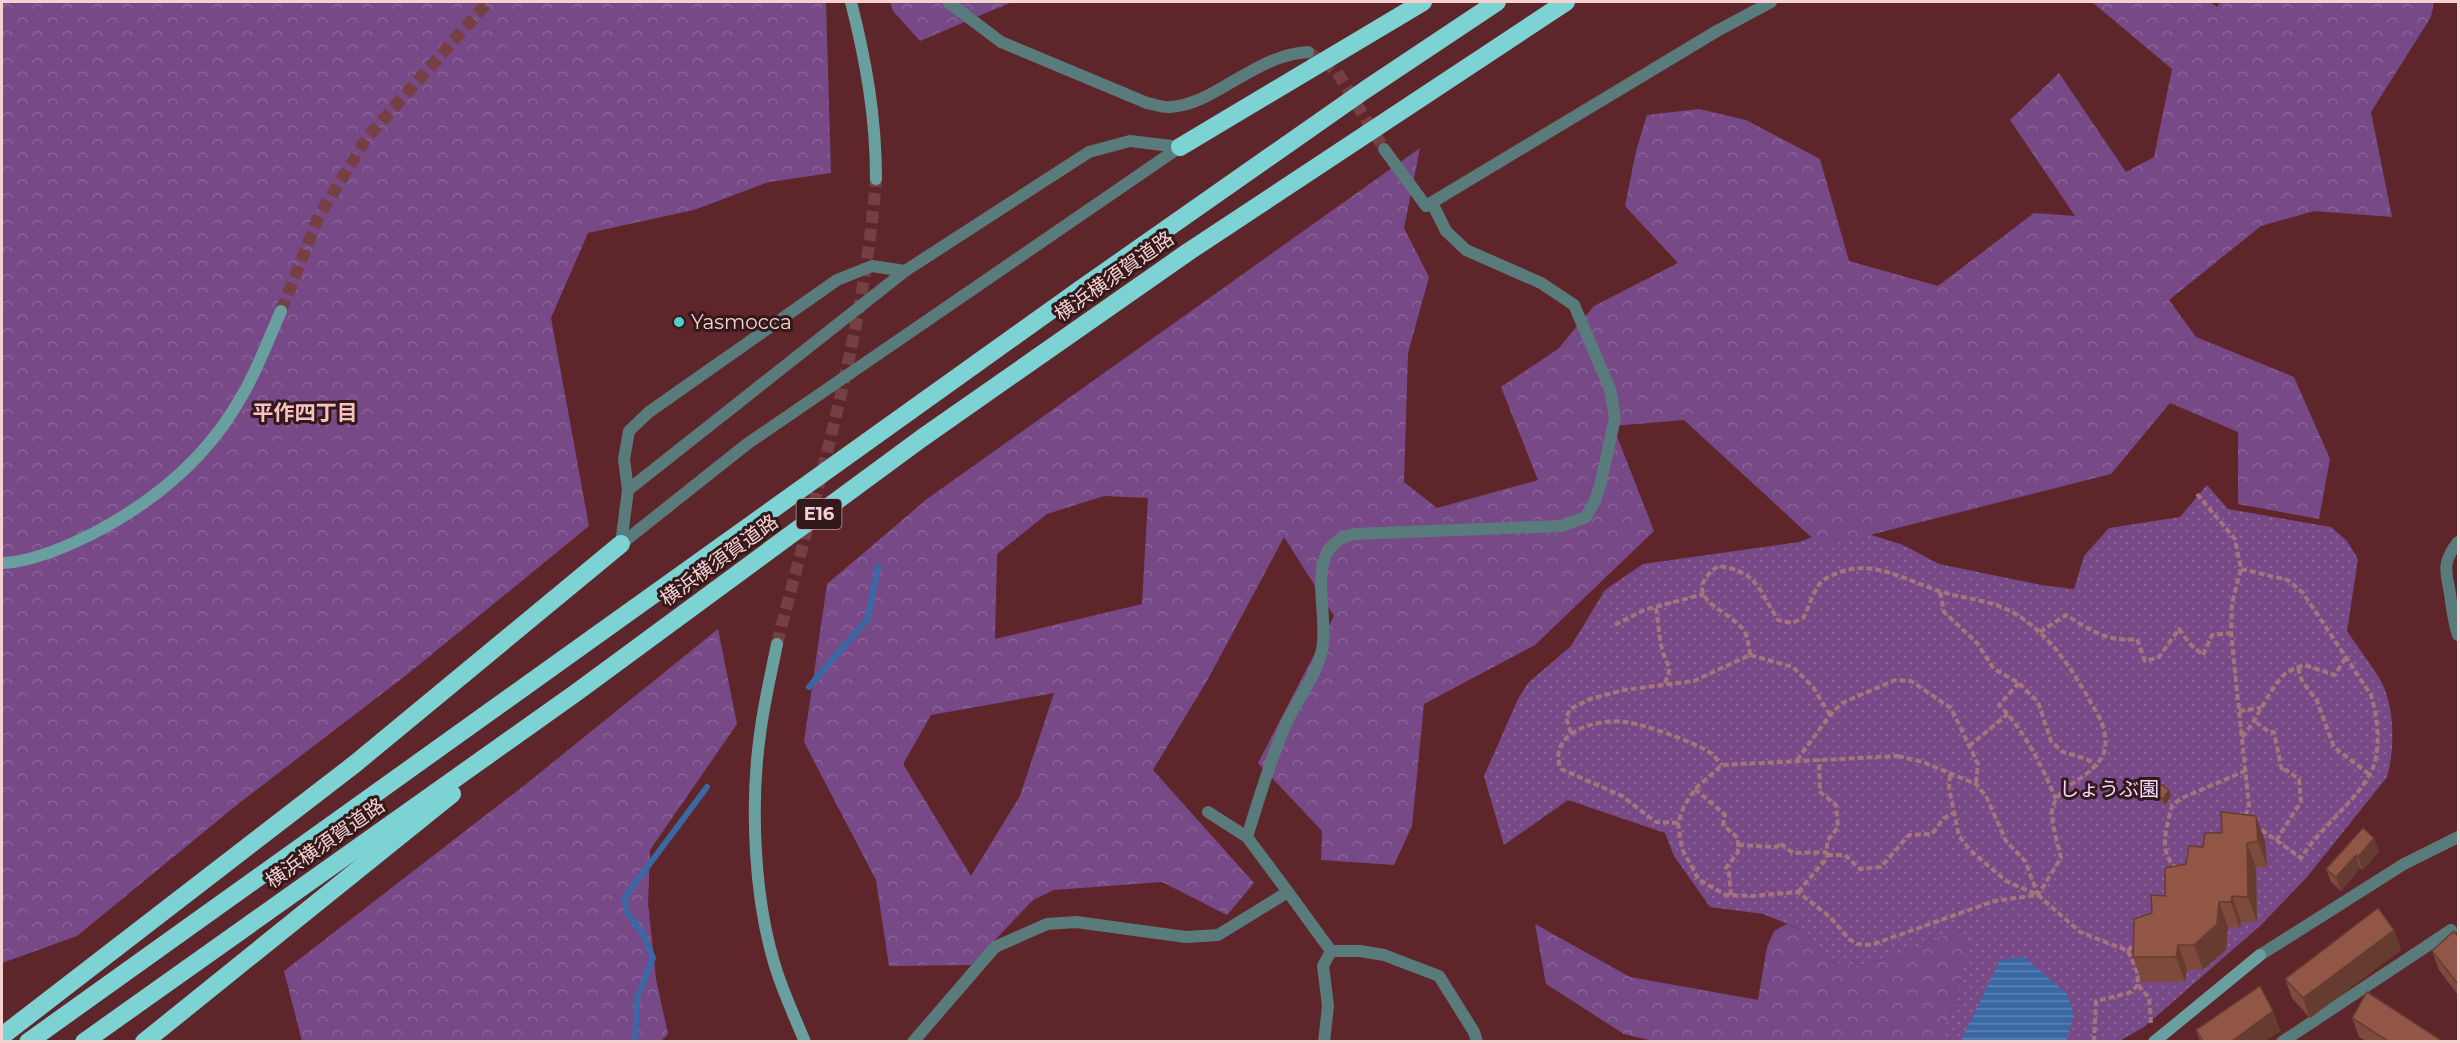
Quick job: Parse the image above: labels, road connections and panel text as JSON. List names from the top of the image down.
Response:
{
  "streets": {
    "highway": ["横浜横須賀道路", "E16"]
  },
  "districts": ["平作四丁目"],
  "parks": ["しょうぶ園"],
  "places": ["Yasmocca"]
}
